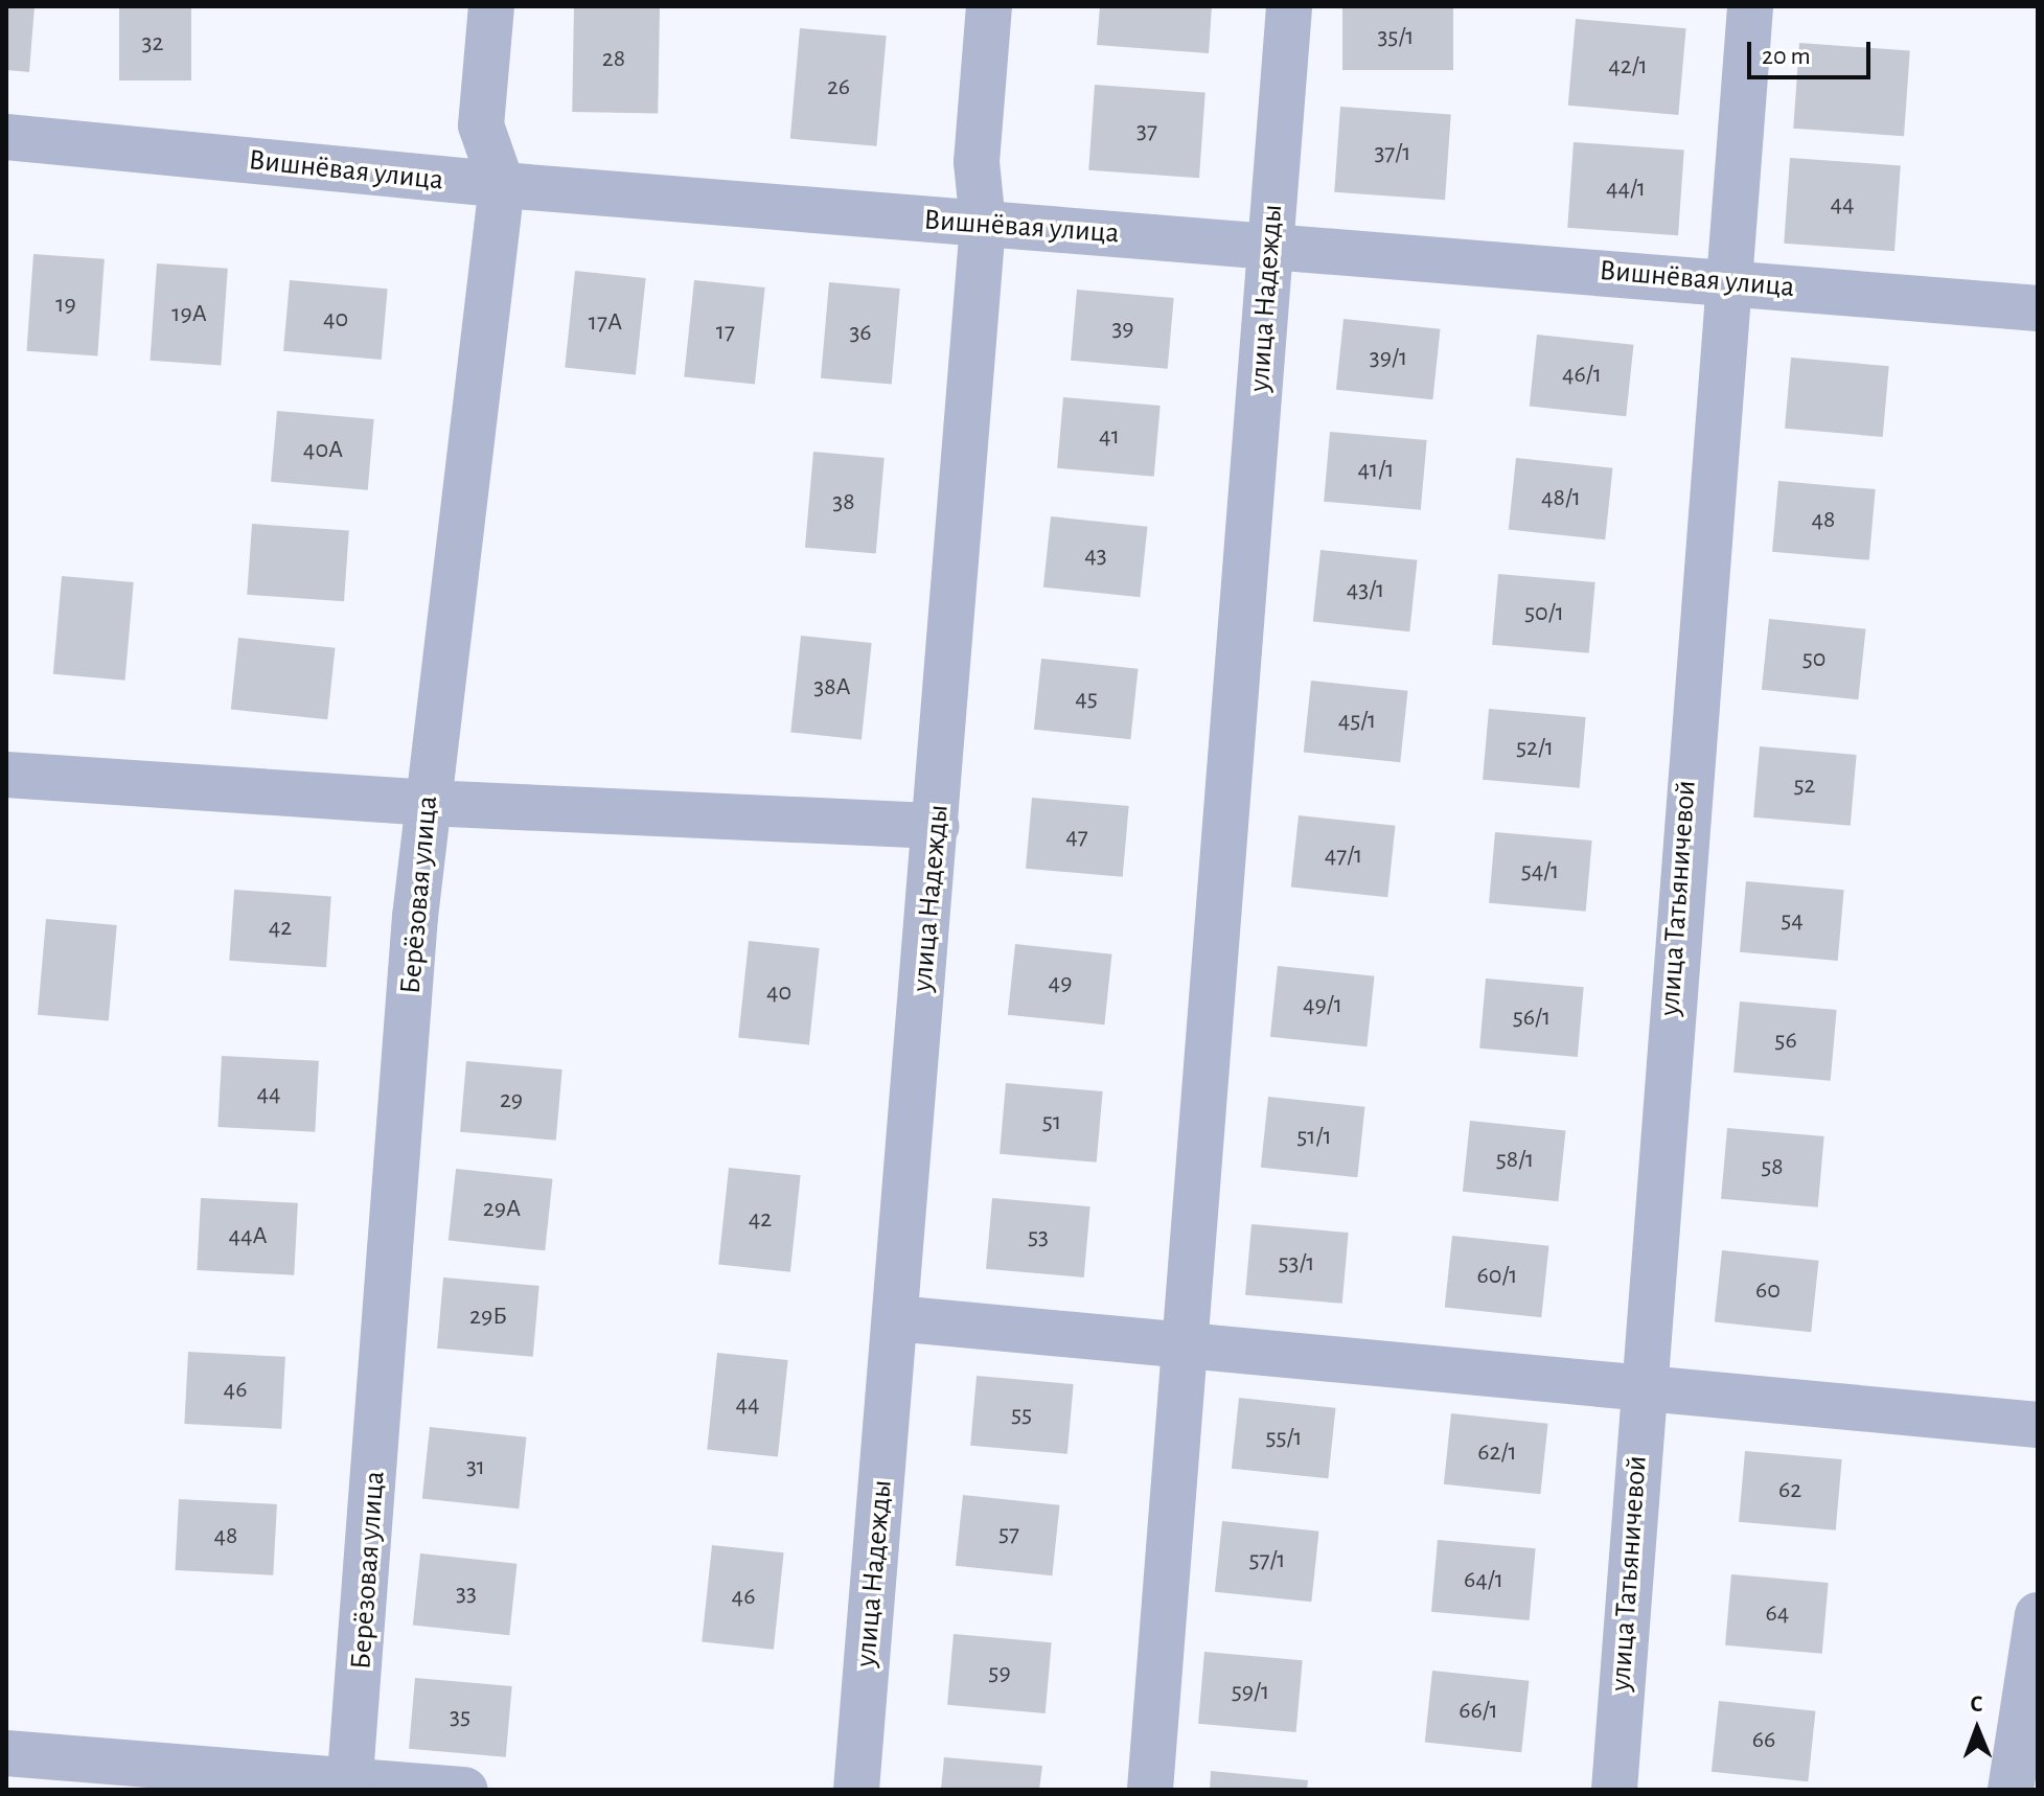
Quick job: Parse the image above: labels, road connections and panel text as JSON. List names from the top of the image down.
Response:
{
  "streets": {
    "street": [
      "Вишнёвая улица",
      "улица Надежды",
      "Берёзовая улица",
      "улица Татьяничевой"
    ]
  },
  "crossings": [
    ["Вишнёвая улица", "улица Надежды"],
    ["Вишнёвая улица", "Берёзовая улица"],
    ["Вишнёвая улица", "улица Татьяничевой"]
  ],
  "house_numbers": [
    "35/1",
    "32",
    "28",
    "42/1",
    "26",
    "37",
    "37/1",
    "44/1",
    "44",
    "19",
    "19А",
    "40",
    "17А",
    "39",
    "17",
    "36",
    "39/1",
    "46/1",
    "41",
    "40А",
    "41/1",
    "48/1",
    "38",
    "48",
    "43",
    "43/1",
    "50/1",
    "50",
    "38А",
    "45",
    "45/1",
    "52/1",
    "52",
    "47",
    "47/1",
    "54/1",
    "54",
    "42",
    "49",
    "40",
    "49/1",
    "56/1",
    "56",
    "44",
    "29",
    "51",
    "51/1",
    "58/1",
    "58",
    "29А",
    "42",
    "44А",
    "53",
    "53/1",
    "60/1",
    "60",
    "29Б",
    "46",
    "44",
    "55",
    "55/1",
    "62/1",
    "31",
    "62",
    "57",
    "48",
    "57/1",
    "64/1",
    "33",
    "46",
    "64",
    "59",
    "59/1",
    "66/1",
    "35",
    "66"
  ],
  "scale_bar": "20 m",
  "north": "top"
}
